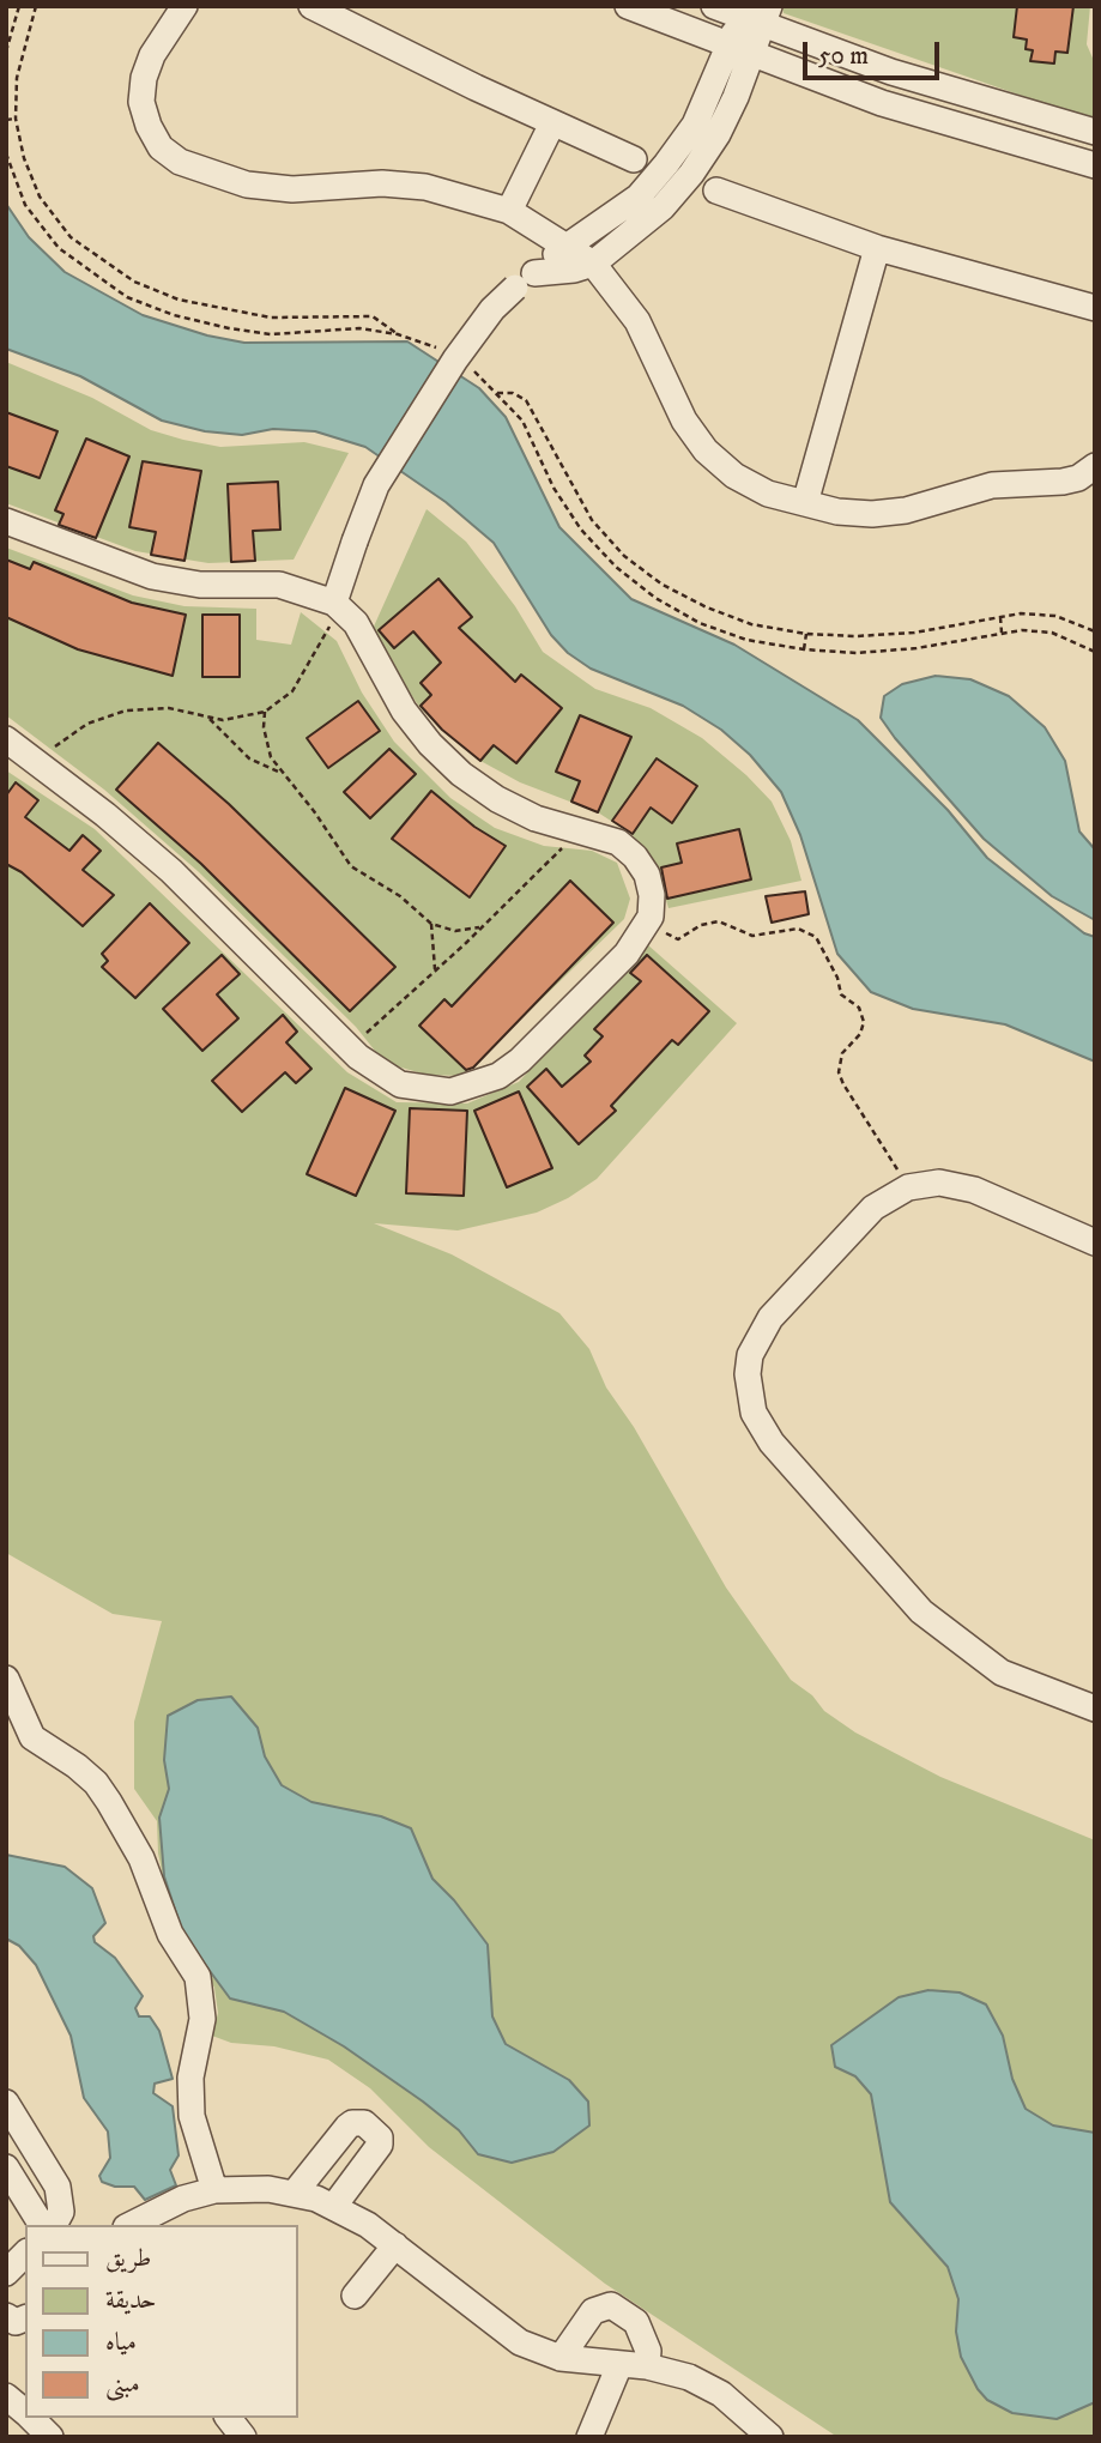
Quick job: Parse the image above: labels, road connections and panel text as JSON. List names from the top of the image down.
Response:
{
  "legend": [
    "طريق",
    "حديقة",
    "مياه",
    "مبنى"
  ],
  "scale_bar": "50 m"
}
